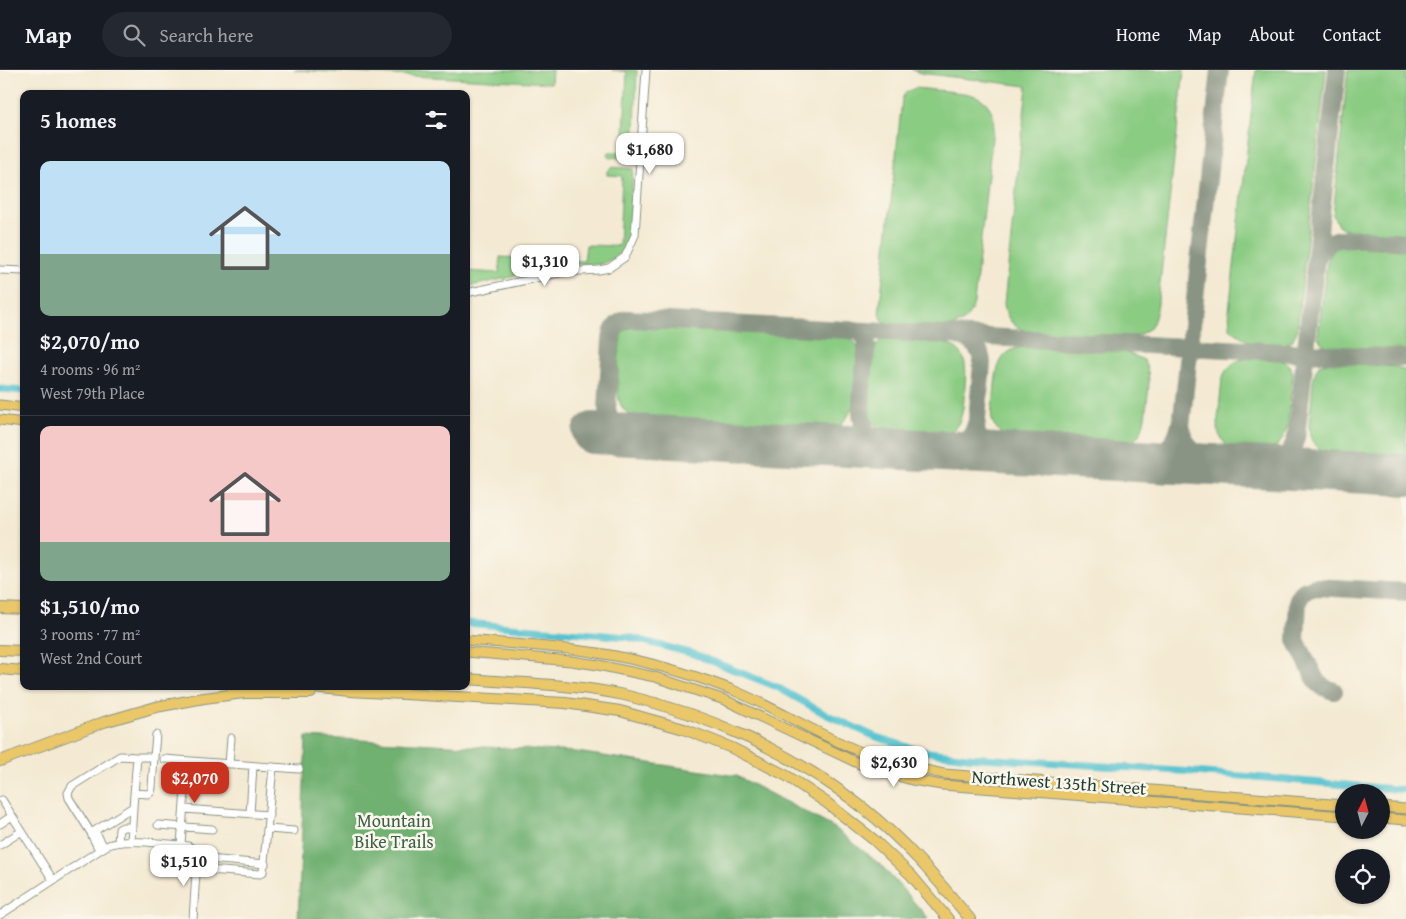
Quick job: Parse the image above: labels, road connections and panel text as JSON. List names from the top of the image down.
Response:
{
  "streets": {
    "main road": ["Northwest 135th Street"]
  },
  "parks": ["Mountain Bike Trails"],
  "north": "top",
  "page": {
    "header": "Map",
    "search": "Search here",
    "nav": [
      "Home",
      "Map",
      "About",
      "Contact"
    ],
    "heading": "5 homes",
    "price": [
      "$1,680",
      "$1,310",
      "$2,630",
      "$2,070",
      "$1,510"
    ],
    "list": [
      {
        "name": "$2,070/mo",
        "note": "4 rooms · 96 m² · West 79th Place"
      },
      {
        "name": "$1,510/mo",
        "note": "3 rooms · 77 m² · West 2nd Court"
      }
    ]
  }
}
